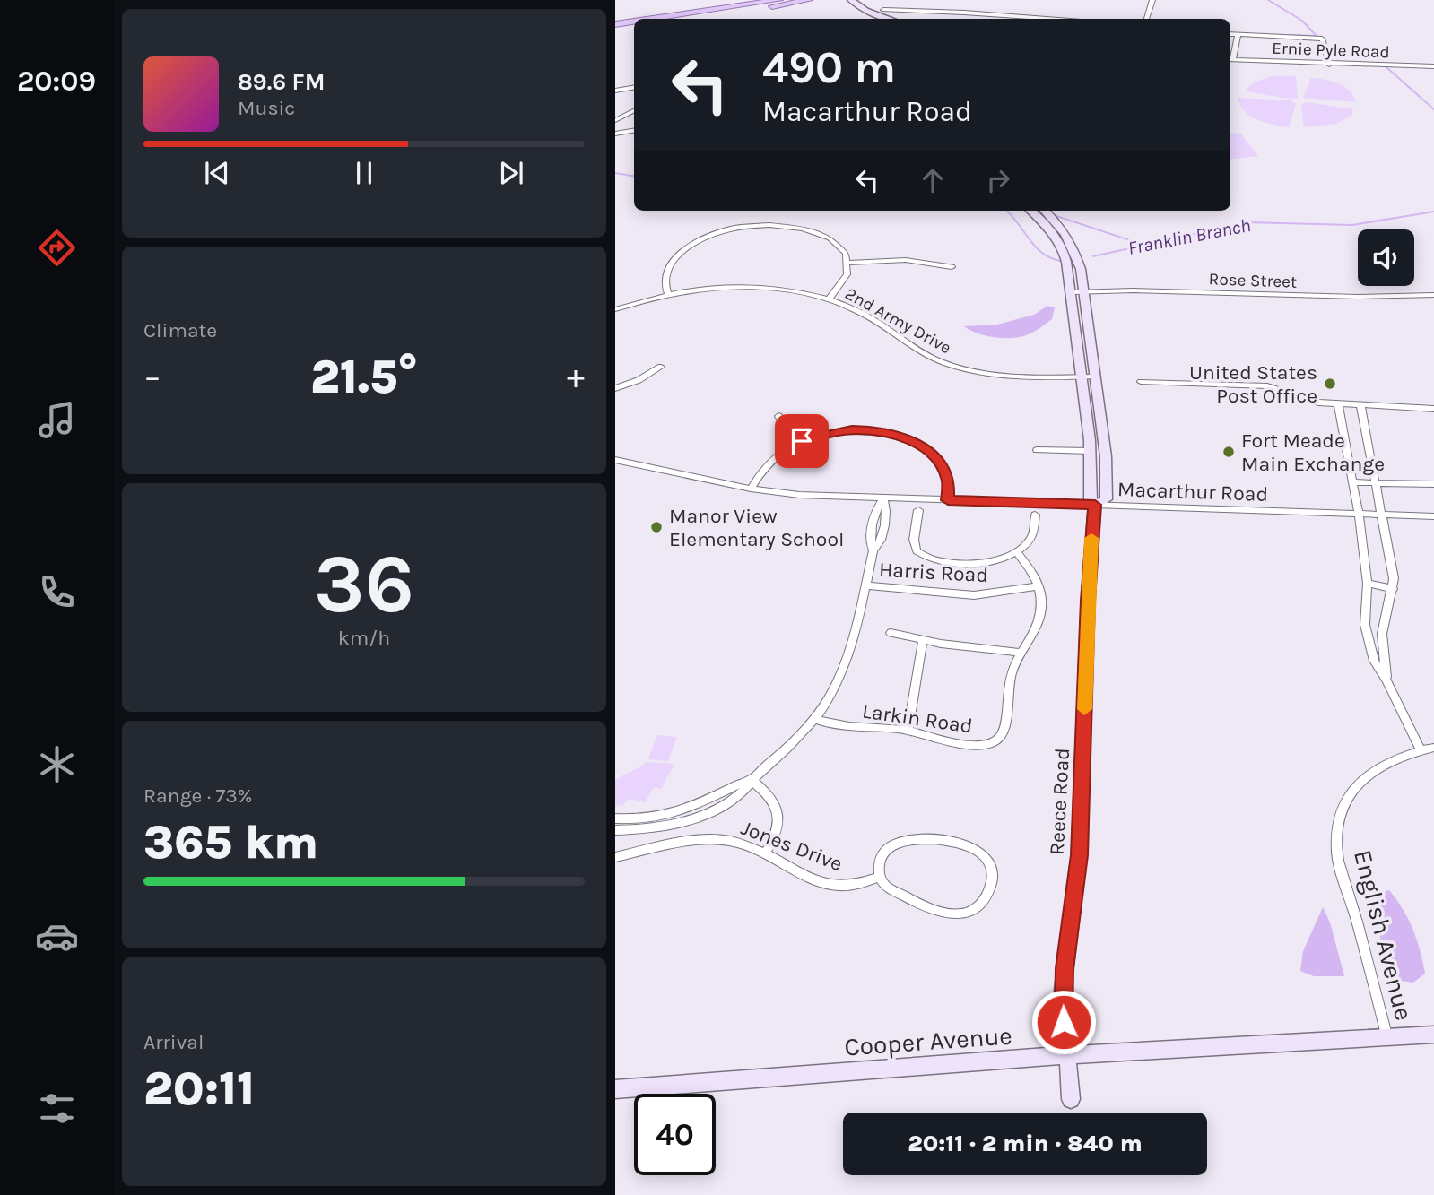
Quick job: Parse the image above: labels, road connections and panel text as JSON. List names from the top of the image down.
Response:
{
  "streets": {
    "street": [
      "Ernie Pyle Road",
      "Rose Street",
      "2nd Army Drive",
      "Macarthur Road",
      "Harris Road",
      "Larkin Road",
      "Reece Road",
      "Jones Drive",
      "English Avenue",
      "Cooper Avenue"
    ]
  },
  "crossings": [
    ["Rose Street", "Reece Road"],
    ["2nd Army Drive", "Reece Road"],
    ["Macarthur Road", "Reece Road"],
    ["Harris Road", "Larkin Road"],
    ["Reece Road", "Cooper Avenue"],
    ["English Avenue", "Cooper Avenue"]
  ],
  "water": ["Franklin Branch"],
  "places": ["United States Post Office", "Fort Meade Main Exchange", "Manor View Elementary School"],
  "page": {
    "tabs": "20:09",
    "turn": ["490 m", "Macarthur Road"],
    "song": ["89.6 FM", "Music"],
    "tile": [
      "Climate",
      ["36", "km/h"],
      ["Range · 73%", "365 km"],
      ["Arrival", "20:11"]
    ],
    "heat": ["−", "21.5°", "+"],
    "limit": "40",
    "trip": "20:11 · 2 min · 840 m"
  }
}
